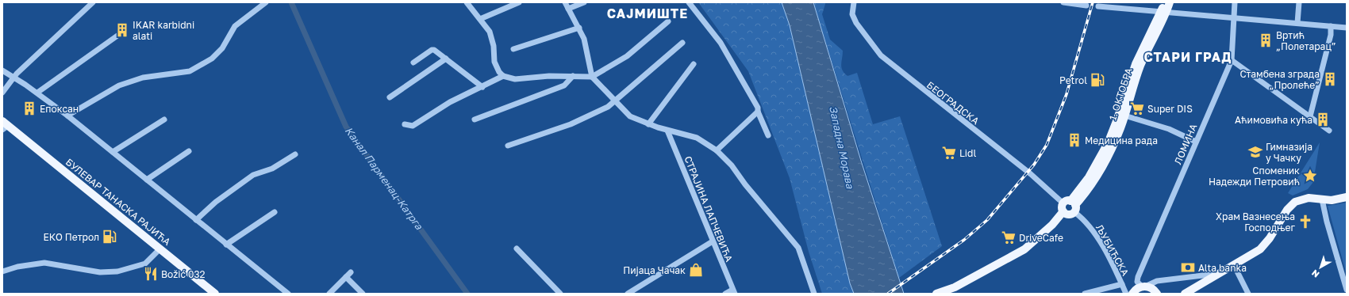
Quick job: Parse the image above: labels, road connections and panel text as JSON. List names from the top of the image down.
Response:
{
  "streets": {
    "main road": ["1. ОКТОБРА", "БУЛЕВАР ТАНАСКА РАЈИЋА"],
    "street": [
      "БЕОГРАДСКА",
      "ЛОМИНА",
      "СТРАЈИНА ЛАПЧЕВИЋА",
      "ЉУБИЋСКА"
    ]
  },
  "crossings": [
    ["1. ОКТОБРА", "БЕОГРАДСКА"],
    ["1. ОКТОБРА", "ЉУБИЋСКА"],
    ["БЕОГРАДСКА", "ЉУБИЋСКА"],
    ["ЛОМИНА", "ЉУБИЋСКА"]
  ],
  "districts": ["САЈМИШТЕ", "СТАРИ ГРАД"],
  "water": ["Западна Морава", "Канал Парменац-Катрга"],
  "places": {
    "building": [
      "IKAR karbidni alati",
      "Вртић „Полетарац”",
      "Стамбена зграда „Пролеће”",
      "Епоксан",
      "Аћимовића кућа",
      "Медицина рада"
    ],
    "fuel station": ["Petrol", "ЕКО Петрол"],
    "supermarket": ["Super DIS", "Lidl", "DriveCafe"],
    "school or university": ["Гимназија у Чачку"],
    "place": ["Споменик Надежди Петровић"],
    "church": ["Храм Вазнесења Господњег"],
    "bank": ["Alta banka"],
    "shop": ["Пијаца Чачак"],
    "restaurant": ["Božić 032"]
  },
  "north": "bottom left"
}
